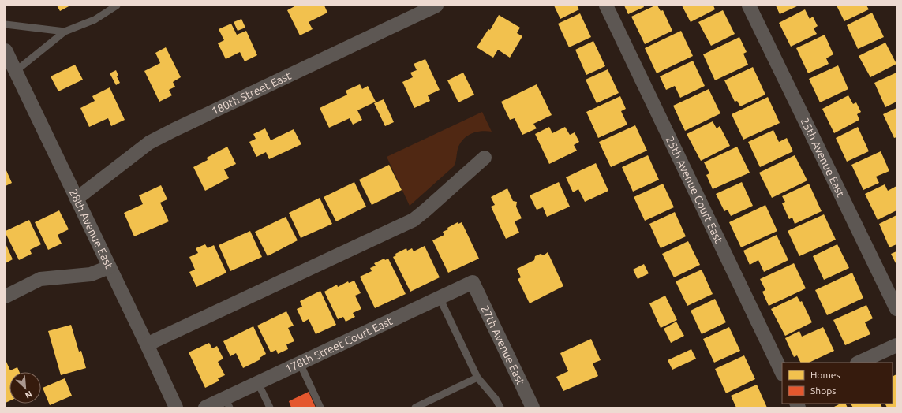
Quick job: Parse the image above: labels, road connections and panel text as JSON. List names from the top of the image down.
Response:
{
  "streets": {
    "street": [
      "180th Street East",
      "25th Avenue East",
      "25th Avenue Court East",
      "28th Avenue East",
      "178th Street Court East",
      "27th Avenue East"
    ]
  },
  "crossings": [
    ["180th Street East", "28th Avenue East"],
    ["178th Street Court East", "27th Avenue East"]
  ],
  "legend": ["Homes", "Shops"],
  "north": "bottom right"
}
